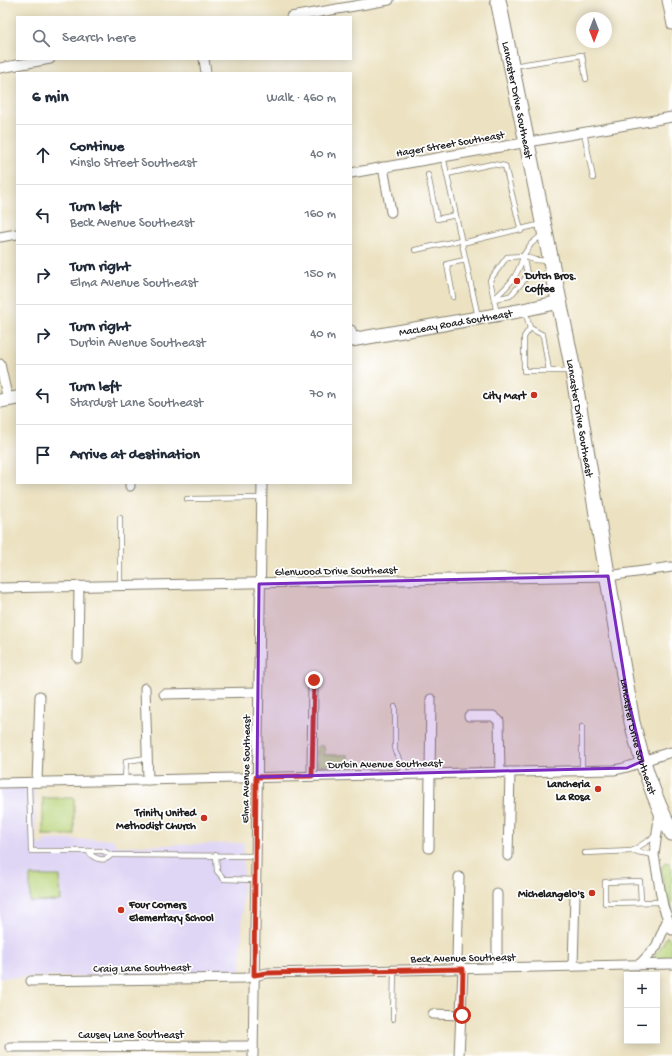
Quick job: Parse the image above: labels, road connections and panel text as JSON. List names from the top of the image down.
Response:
{
  "streets": {
    "main road": ["Lancaster Drive Southeast"],
    "street": [
      "Hager Street Southeast",
      "MacLeay Road Southeast",
      "Glenwood Drive Southeast",
      "Durbin Avenue Southeast",
      "Elma Avenue Southeast",
      "Beck Avenue Southeast",
      "Craig Lane Southeast",
      "Causey Lane Southeast"
    ]
  },
  "crossings": [
    ["Lancaster Drive Southeast", "Hager Street Southeast"],
    ["Lancaster Drive Southeast", "MacLeay Road Southeast"],
    ["Lancaster Drive Southeast", "Glenwood Drive Southeast"],
    ["Lancaster Drive Southeast", "Durbin Avenue Southeast"],
    ["Glenwood Drive Southeast", "Elma Avenue Southeast"],
    ["Durbin Avenue Southeast", "Elma Avenue Southeast"],
    ["Elma Avenue Southeast", "Beck Avenue Southeast"],
    ["Elma Avenue Southeast", "Craig Lane Southeast"],
    ["Elma Avenue Southeast", "Causey Lane Southeast"],
    ["Beck Avenue Southeast", "Craig Lane Southeast"]
  ],
  "places": [
    "Dutch Bros. Coffee",
    "City Mart",
    "Lancheria La Rosa",
    "Trinity United Methodist Church",
    "Michelangelo's",
    "Four Corners Elementary School"
  ],
  "north": "bottom",
  "page": {
    "search": "Search here",
    "heading": ["6 min", "Walk · 460 m"],
    "list": [
      ["Continue", "Kinslo Street Southeast", "40 m"],
      ["Turn left", "Beck Avenue Southeast", "160 m"],
      ["Turn right", "Elma Avenue Southeast", "150 m"],
      ["Turn right", "Durbin Avenue Southeast", "40 m"],
      ["Turn left", "Stardust Lane Southeast", "70 m"],
      "Arrive at destination"
    ],
    "map_buttons": ["+", "−"]
  }
}
